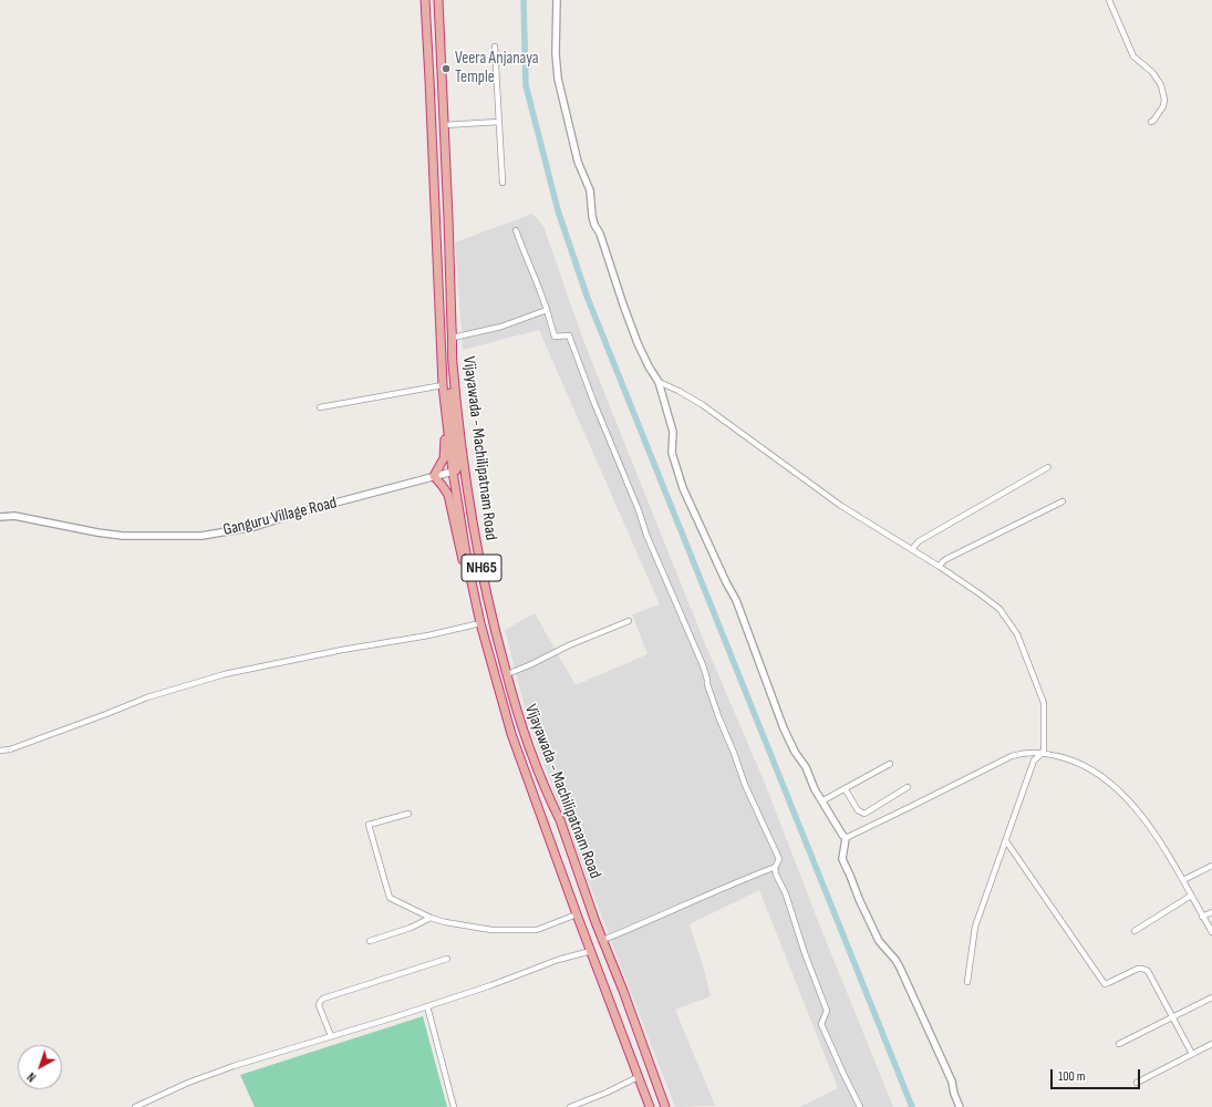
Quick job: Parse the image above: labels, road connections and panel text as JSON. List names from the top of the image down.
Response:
{
  "streets": {
    "highway": ["Vijayawada - Machilipatnam Road", "NH65"],
    "street": ["Ganguru Village Road"]
  },
  "crossings": [
    ["Vijayawada - Machilipatnam Road", "Ganguru Village Road"]
  ],
  "places": ["Veera Anjanaya Temple"],
  "scale_bar": "100 m",
  "north": "bottom left"
}
